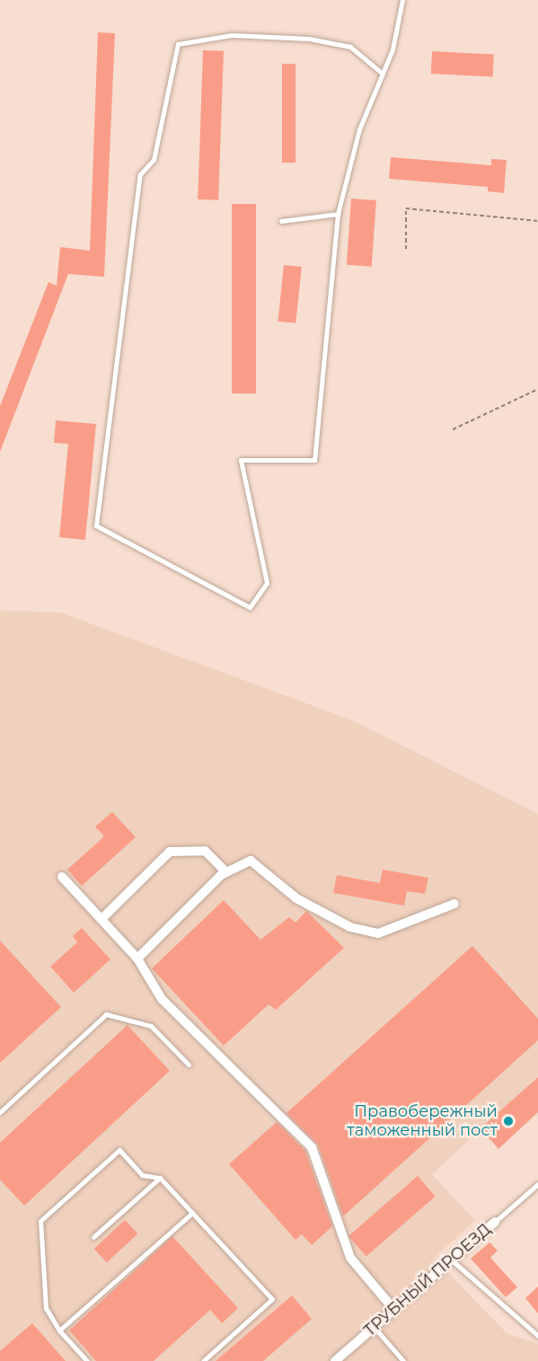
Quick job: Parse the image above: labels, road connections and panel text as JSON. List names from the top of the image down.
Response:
{
  "streets": {
    "street": ["ТРУБНЫЙ ПРОЕЗД"]
  },
  "places": ["Правобережный таможенный пост"]
}
